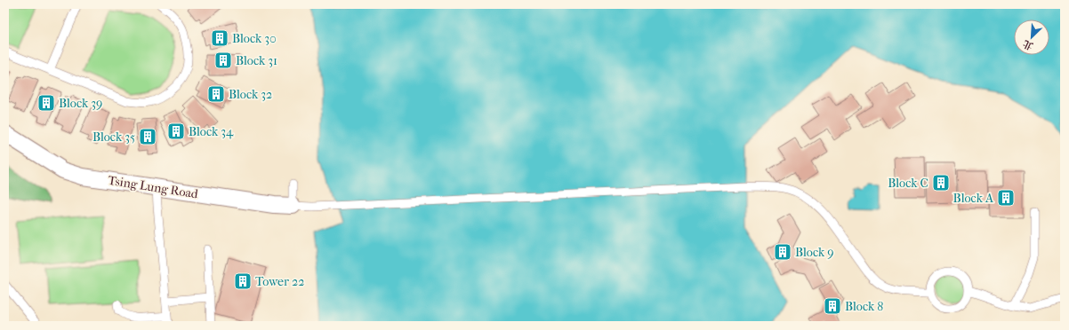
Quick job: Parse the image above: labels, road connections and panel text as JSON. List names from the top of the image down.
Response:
{
  "streets": {
    "street": ["Tsing Lung Road"]
  },
  "places": {
    "building": [
      "Block 30",
      "Block 31",
      "Block 32",
      "Block 39",
      "Block 34",
      "Block 35",
      "Block C",
      "Block A",
      "Block 9",
      "Tower 22",
      "Block 8"
    ]
  },
  "north": "bottom left"
}
